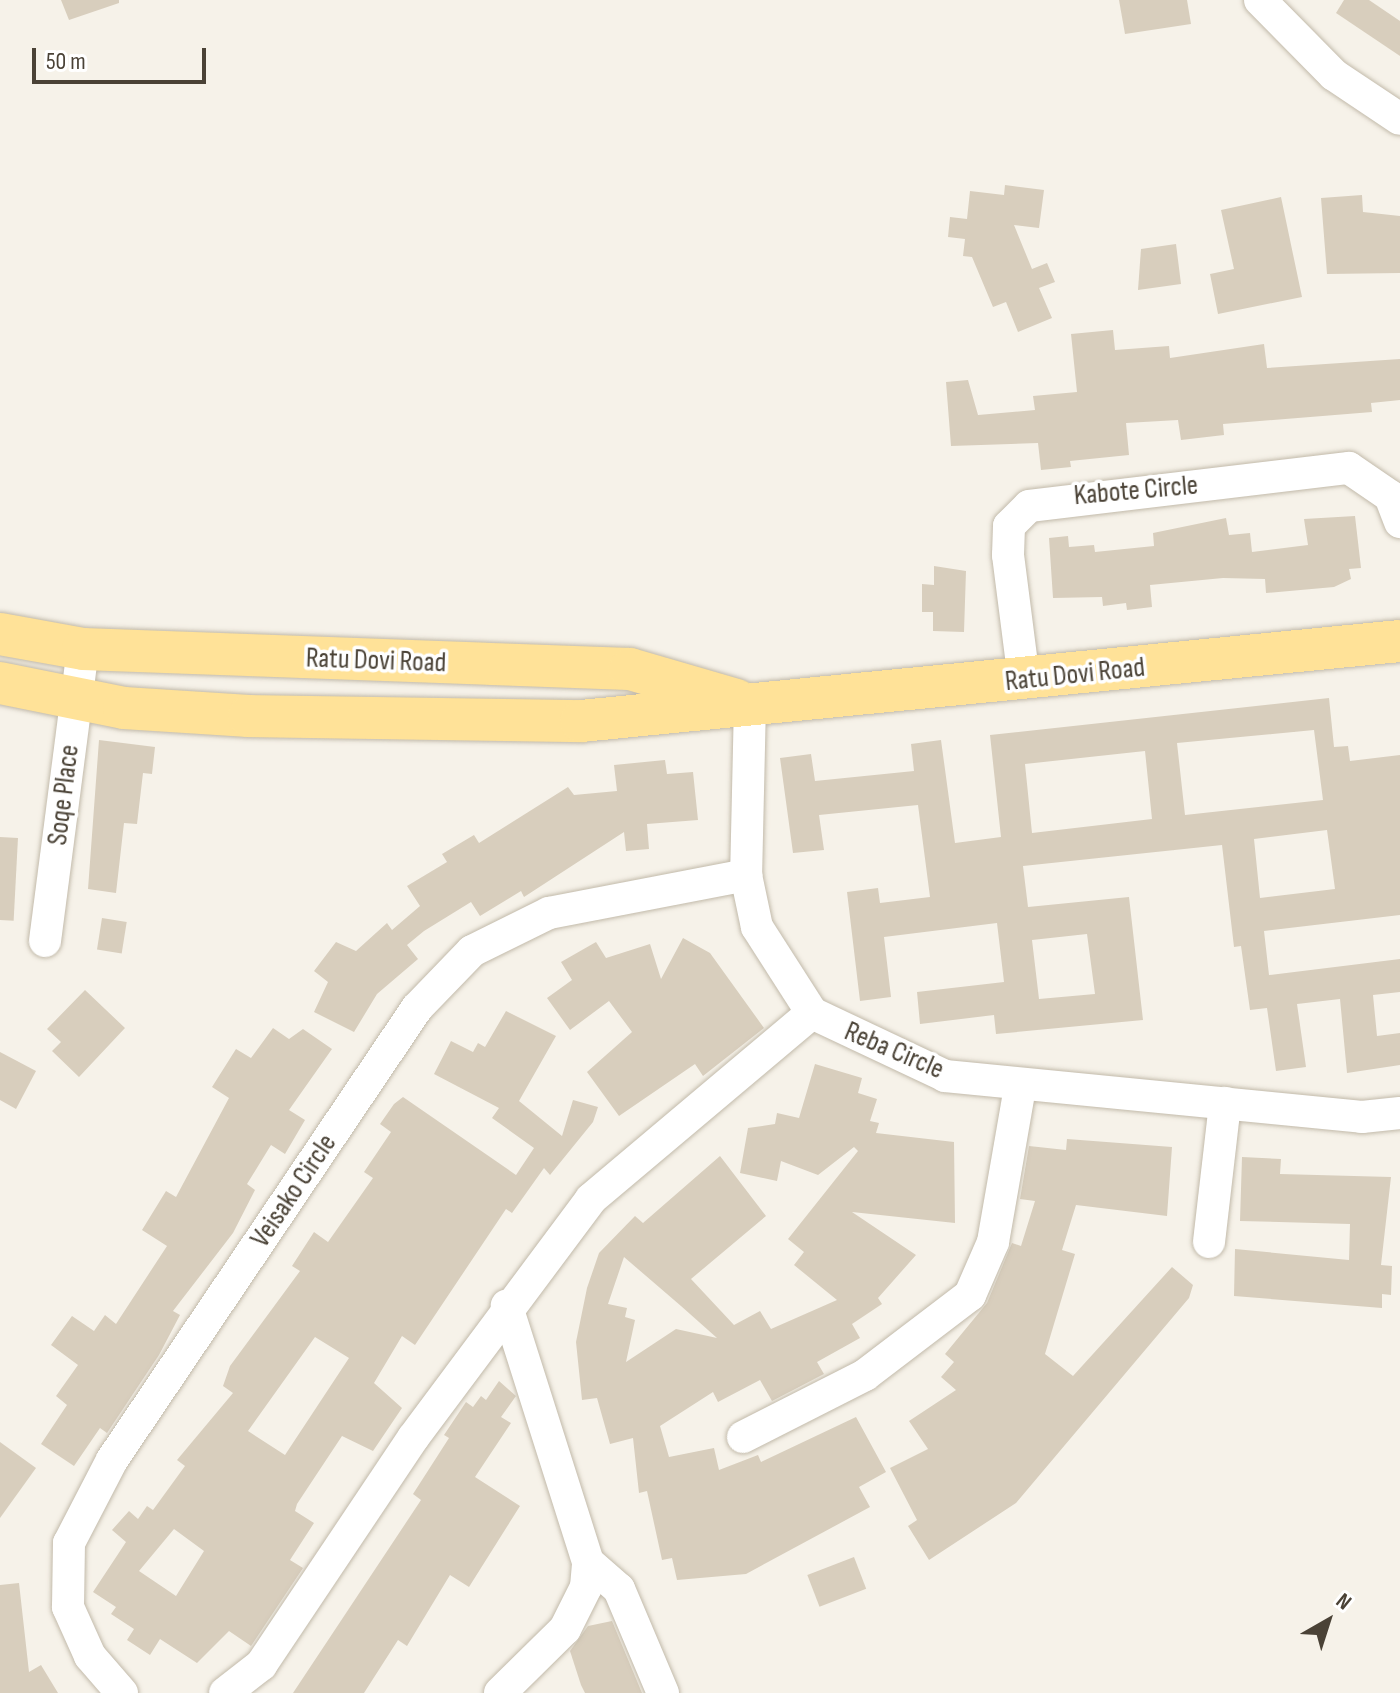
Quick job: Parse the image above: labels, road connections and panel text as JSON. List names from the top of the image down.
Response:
{
  "streets": {
    "main road": ["Ratu Dovi Road"],
    "street": [
      "Kabote Circle",
      "Soqe Place",
      "Reba Circle",
      "Veisako Circle"
    ]
  },
  "crossings": [
    ["Kabote Circle", "Ratu Dovi Road"],
    ["Ratu Dovi Road", "Soqe Place"],
    ["Ratu Dovi Road", "Reba Circle"],
    ["Reba Circle", "Veisako Circle"]
  ],
  "scale_bar": "50 m",
  "north": "top right"
}
